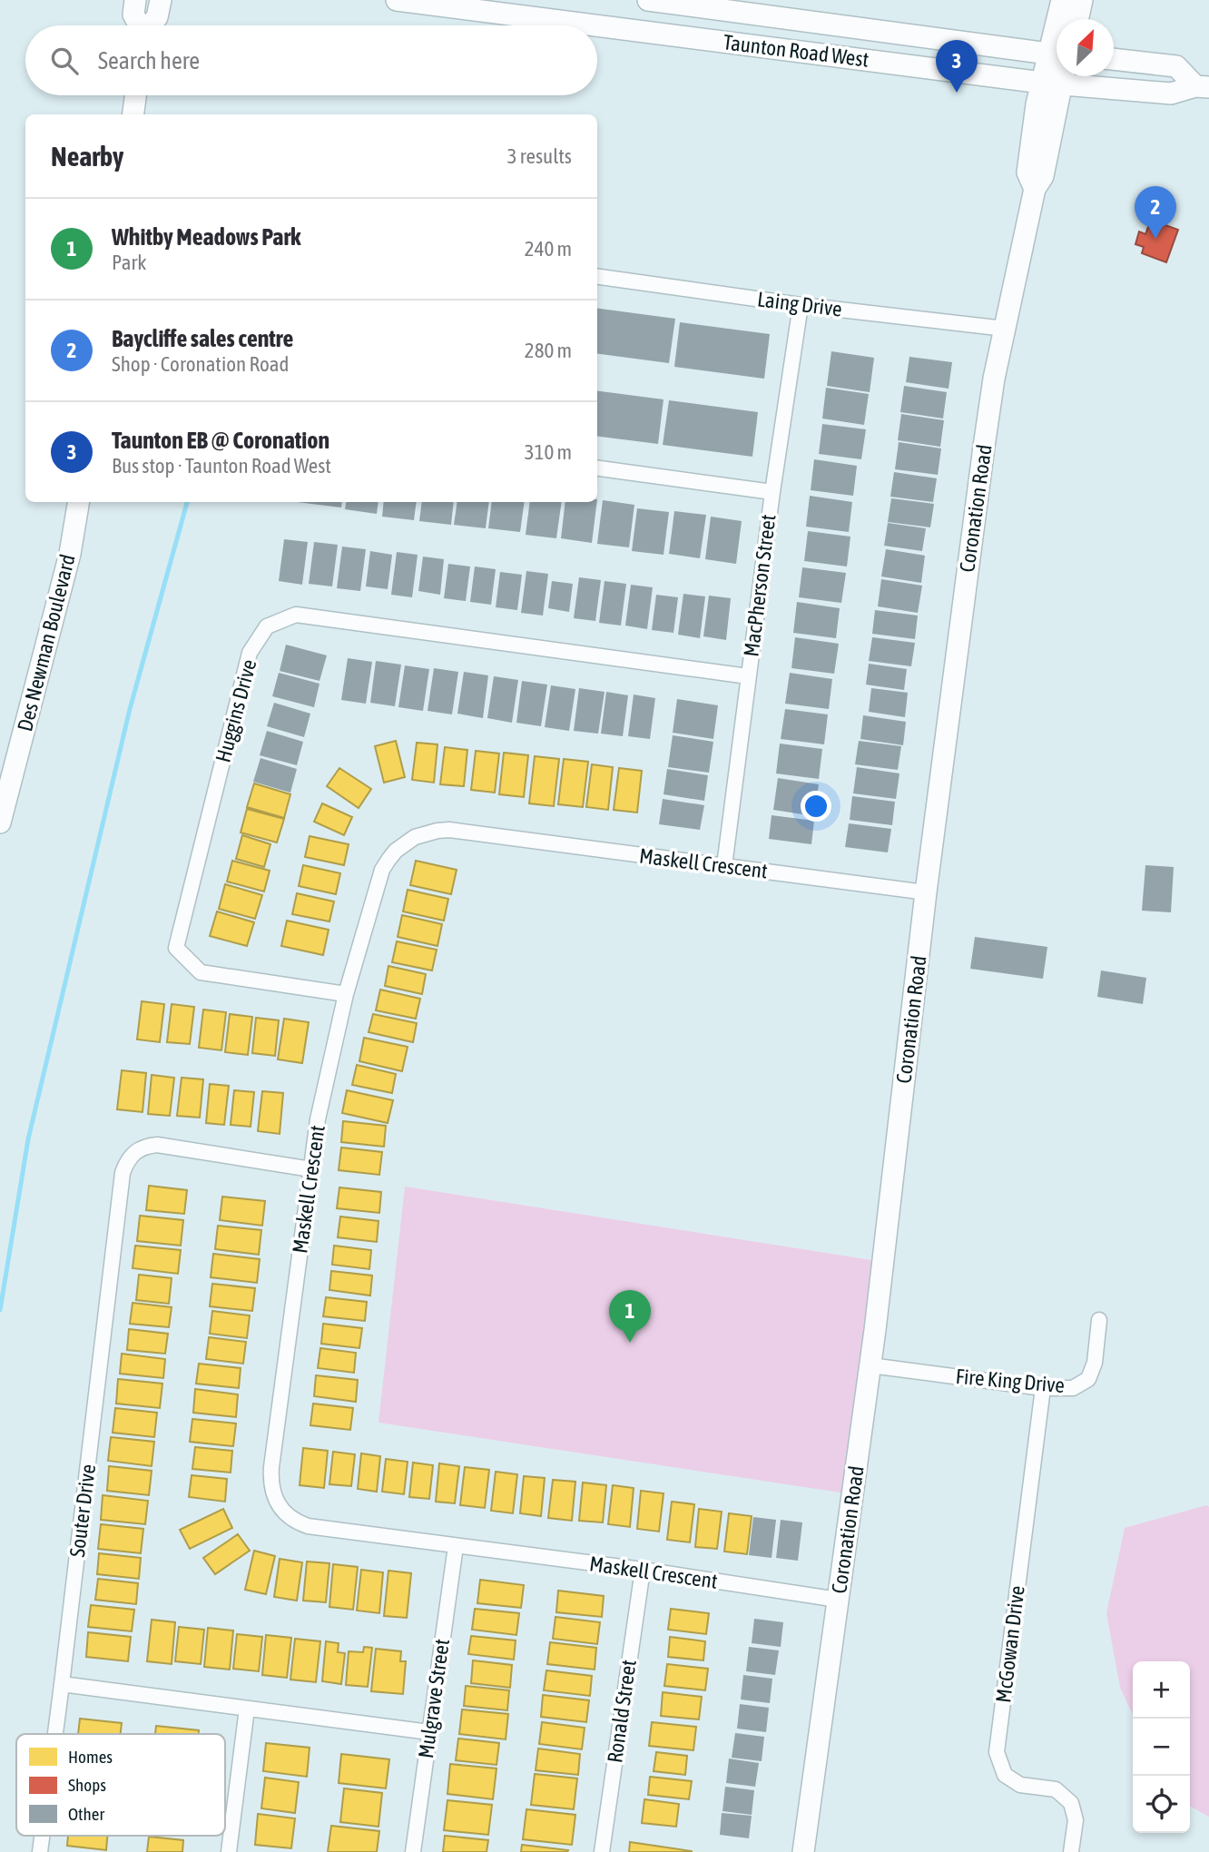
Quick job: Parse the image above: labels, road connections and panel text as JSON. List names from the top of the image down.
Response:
{
  "streets": {
    "street": [
      "Taunton Road West",
      "Laing Drive",
      "Coronation Road",
      "MacPherson Street",
      "Des Newman Boulevard",
      "Huggins Drive",
      "Maskell Crescent",
      "Fire King Drive",
      "Souter Drive",
      "McGowan Drive",
      "Mulgrave Street",
      "Ronald Street"
    ]
  },
  "crossings": [
    ["Taunton Road West", "Coronation Road"],
    ["Laing Drive", "Coronation Road"],
    ["Laing Drive", "MacPherson Street"],
    ["Coronation Road", "Maskell Crescent"],
    ["Coronation Road", "Fire King Drive"],
    ["MacPherson Street", "Huggins Drive"],
    ["MacPherson Street", "Maskell Crescent"],
    ["Huggins Drive", "Maskell Crescent"],
    ["Maskell Crescent", "Souter Drive"],
    ["Maskell Crescent", "Mulgrave Street"],
    ["Maskell Crescent", "Ronald Street"],
    ["Fire King Drive", "McGowan Drive"]
  ],
  "legend": ["Homes", "Shops", "Other"],
  "north": "top right",
  "page": {
    "search": "Search here",
    "pins": ["3", "2", "1"],
    "heading": ["Nearby", "3 results"],
    "list": [
      {
        "mark": "1",
        "name": "Whitby Meadows Park",
        "note": "Park",
        "value": "240 m"
      },
      {
        "mark": "2",
        "name": "Baycliffe sales centre",
        "note": "Shop · Coronation Road",
        "value": "280 m"
      },
      {
        "mark": "3",
        "name": "Taunton EB @ Coronation",
        "note": "Bus stop · Taunton Road West",
        "value": "310 m"
      }
    ],
    "map_buttons": ["+", "−"]
  }
}
